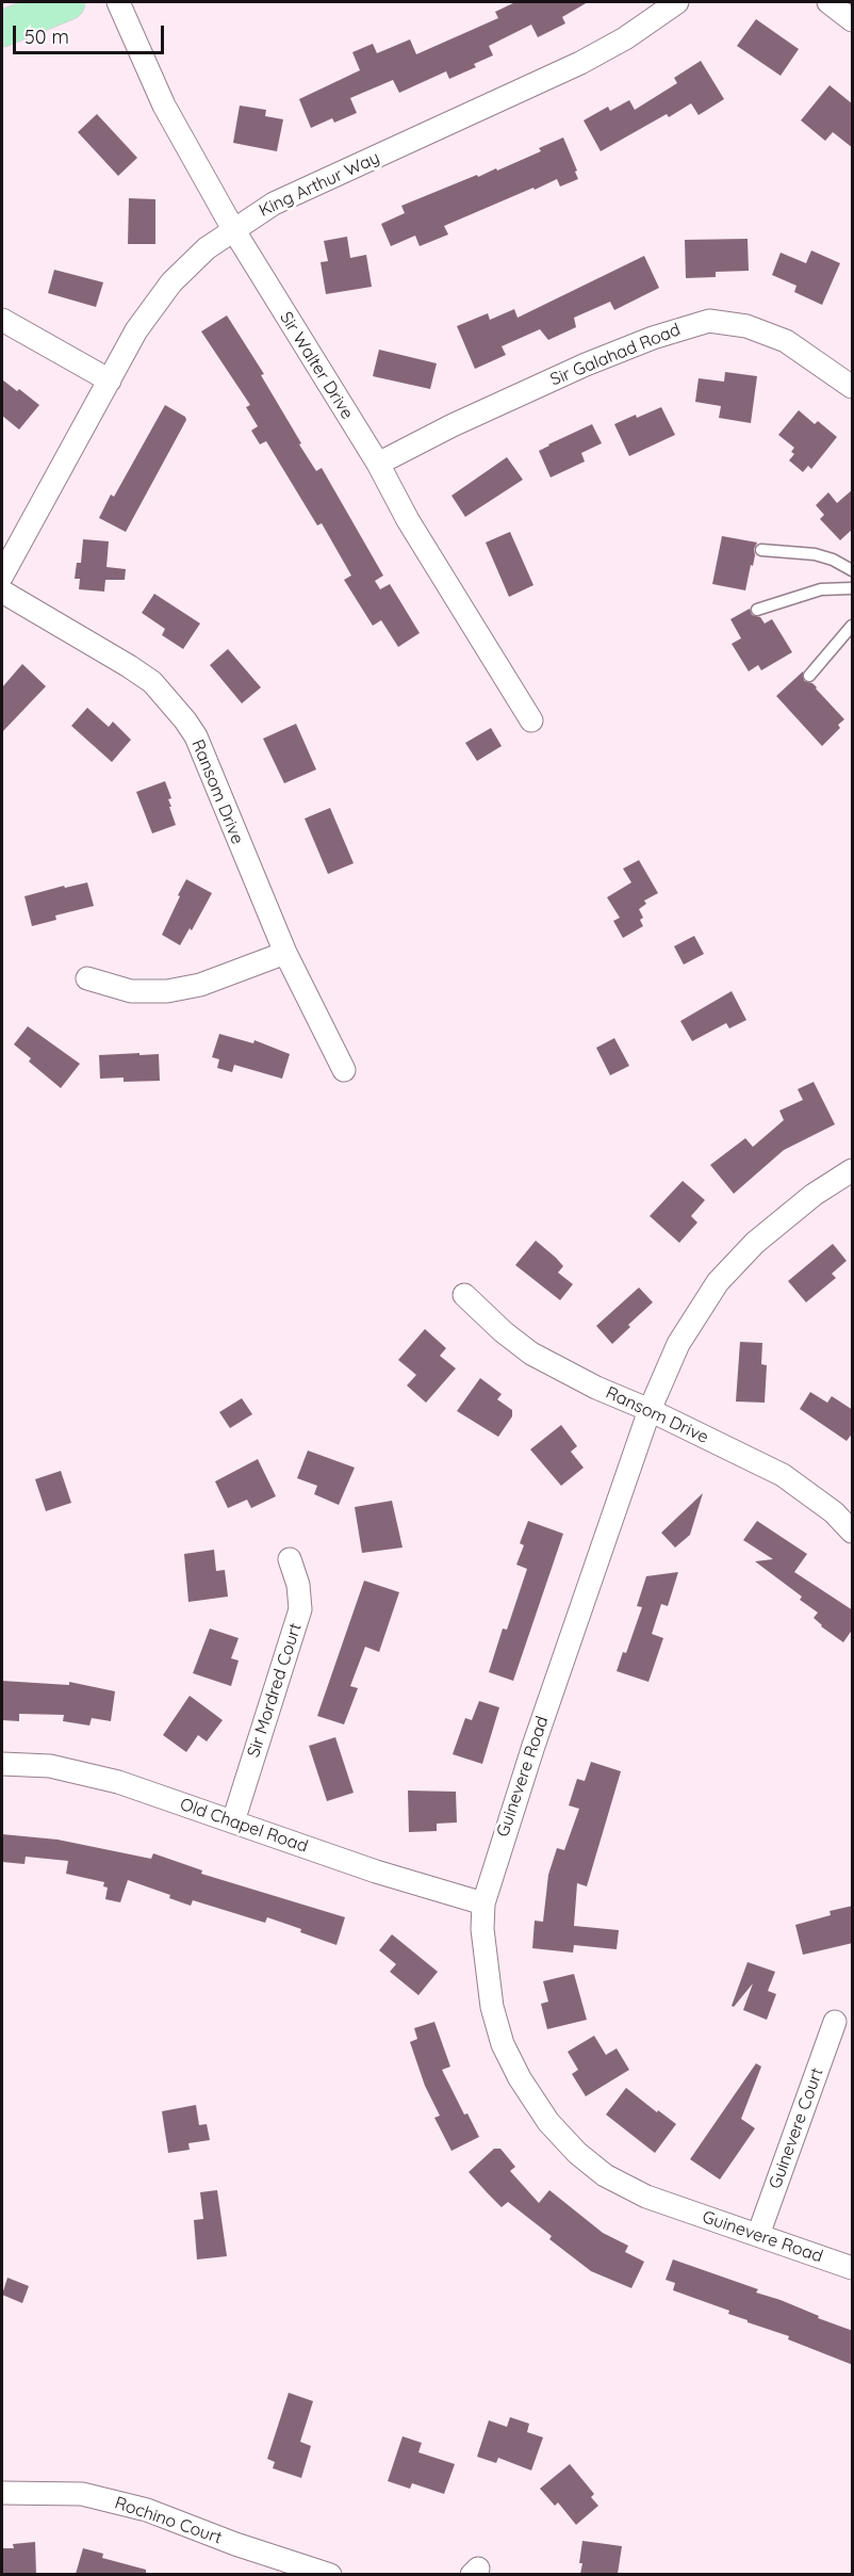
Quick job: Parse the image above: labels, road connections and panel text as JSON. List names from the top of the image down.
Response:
{
  "streets": {
    "street": [
      "King Arthur Way",
      "Sir Galahad Road",
      "Sir Walter Drive",
      "Ransom Drive",
      "Sir Mordred Court",
      "Guinevere Road",
      "Old Chapel Road",
      "Guinevere Court",
      "Rochino Court"
    ]
  },
  "crossings": [
    ["King Arthur Way", "Sir Walter Drive"],
    ["Sir Galahad Road", "Sir Walter Drive"],
    ["Ransom Drive", "Guinevere Road"],
    ["Sir Mordred Court", "Old Chapel Road"],
    ["Guinevere Road", "Old Chapel Road"],
    ["Guinevere Road", "Guinevere Court"]
  ],
  "scale_bar": "50 m"
}
